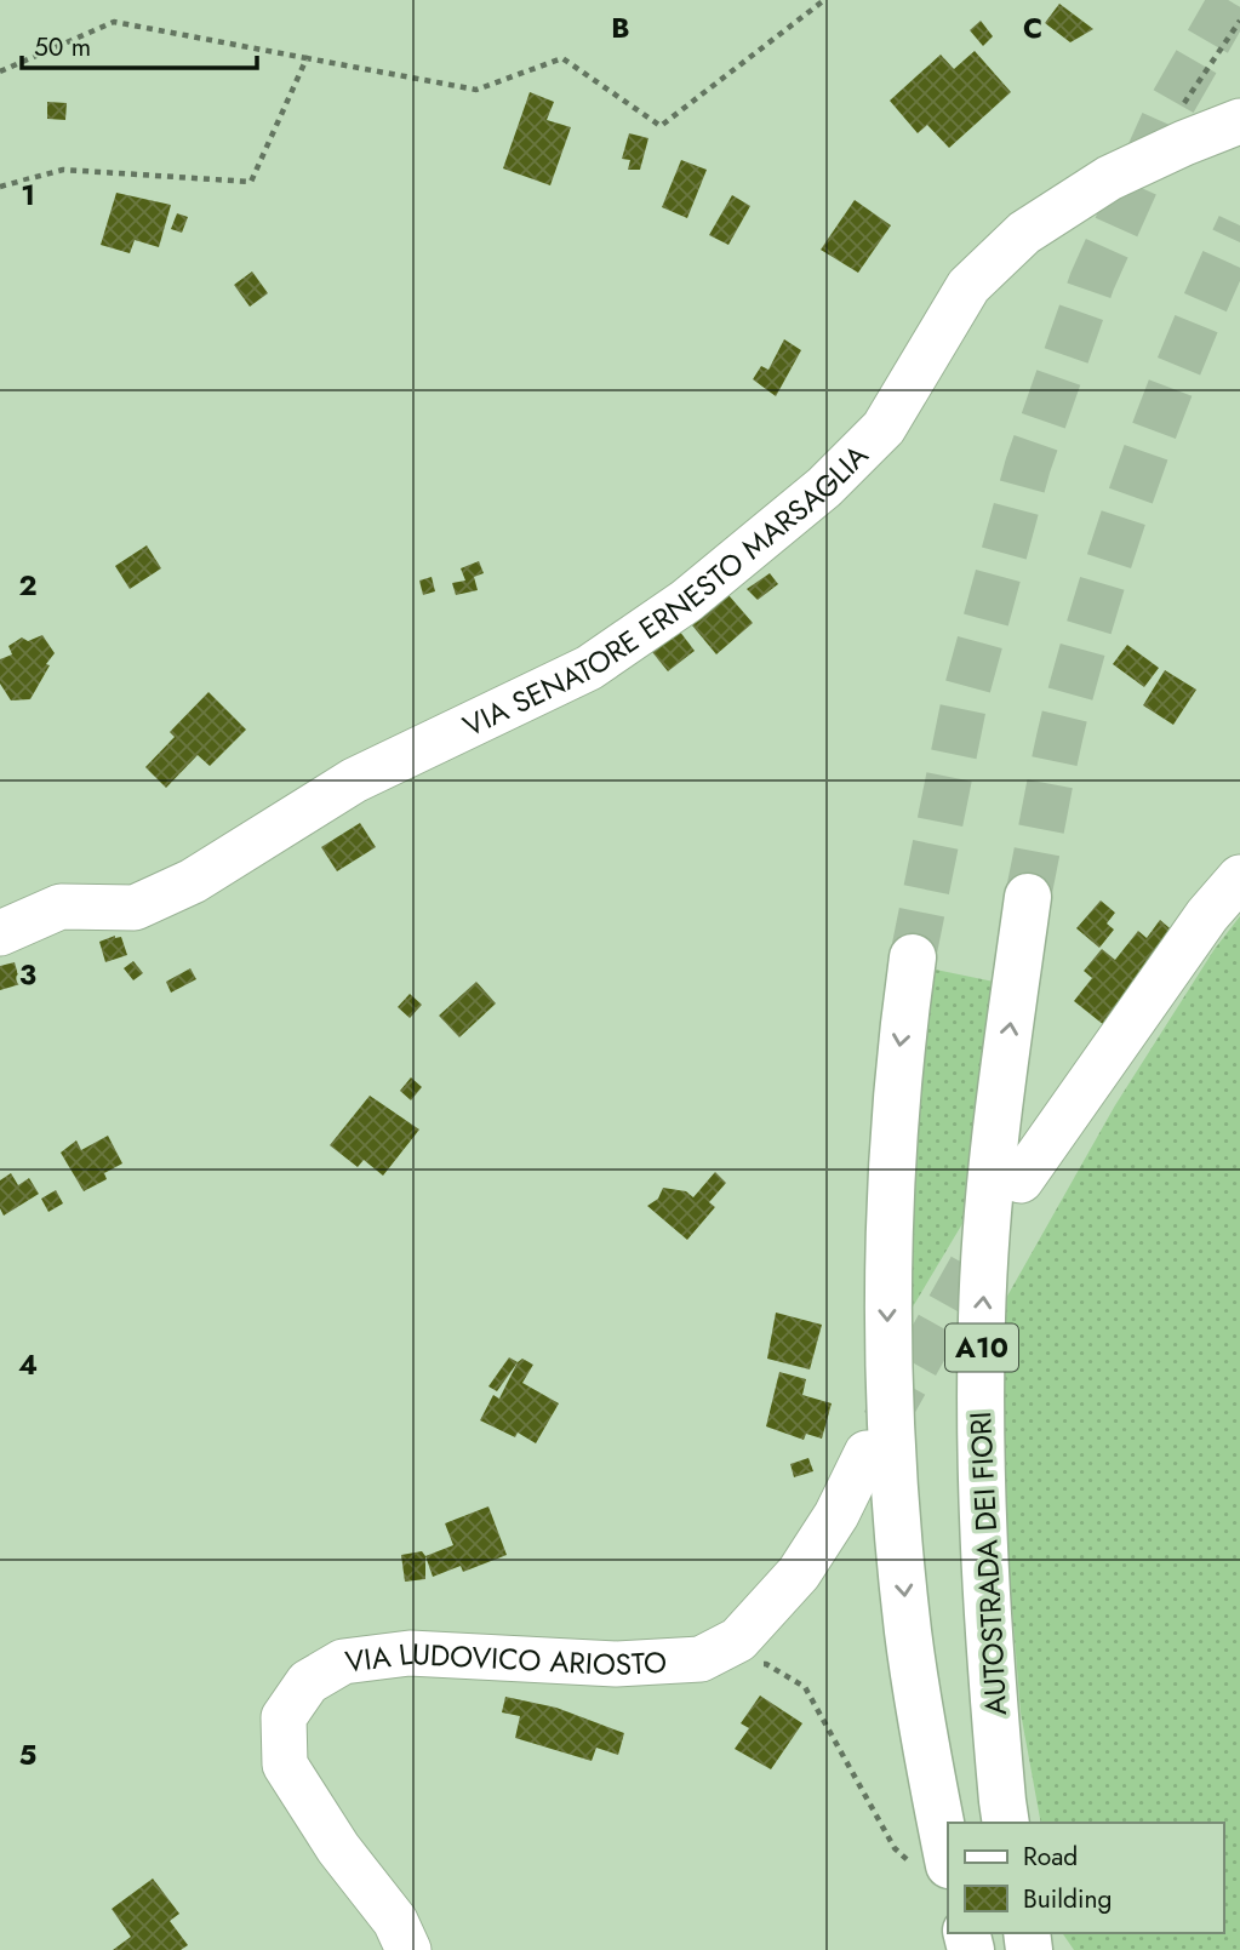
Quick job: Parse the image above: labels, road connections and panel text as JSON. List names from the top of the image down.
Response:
{
  "streets": {
    "highway": ["A10", "AUTOSTRADA DEI FIORI"],
    "street": ["VIA SENATORE ERNESTO MARSAGLIA", "VIA LUDOVICO ARIOSTO"]
  },
  "legend": ["Road", "Building"],
  "scale_bar": "50 m",
  "grid": {
    "columns": ["B", "C"],
    "rows": [
      "1",
      "2",
      "3",
      "4",
      "5"
    ]
  }
}
